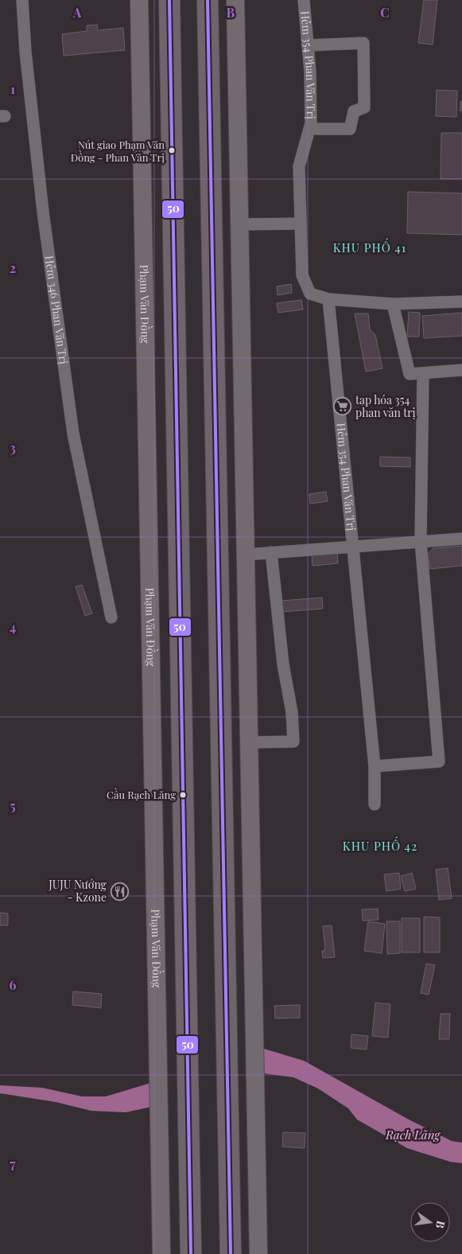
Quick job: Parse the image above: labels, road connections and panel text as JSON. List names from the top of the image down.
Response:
{
  "streets": {
    "main road": ["Phạm Văn Đồng"],
    "street": ["Hẻm 354 Phan Văn Trị", "Hẻm 346 Phan Văn Trị"]
  },
  "districts": ["KHU PHỐ 41", "KHU PHỐ 42"],
  "water": ["Rạch Lăng"],
  "places": {
    "other": ["Nút giao Phạm Văn Đồng - Phan Văn Trị", "Cầu Rạch Lăng"],
    "supermarket": ["tạp hóa 354 phan văn trị"],
    "restaurant": ["JUJU Nướng - Kzone"]
  },
  "lines": ["transit line 50"],
  "north": "right",
  "grid": {
    "columns": ["A", "B", "C"],
    "rows": [
      "1",
      "2",
      "3",
      "4",
      "5",
      "6",
      "7"
    ]
  }
}
